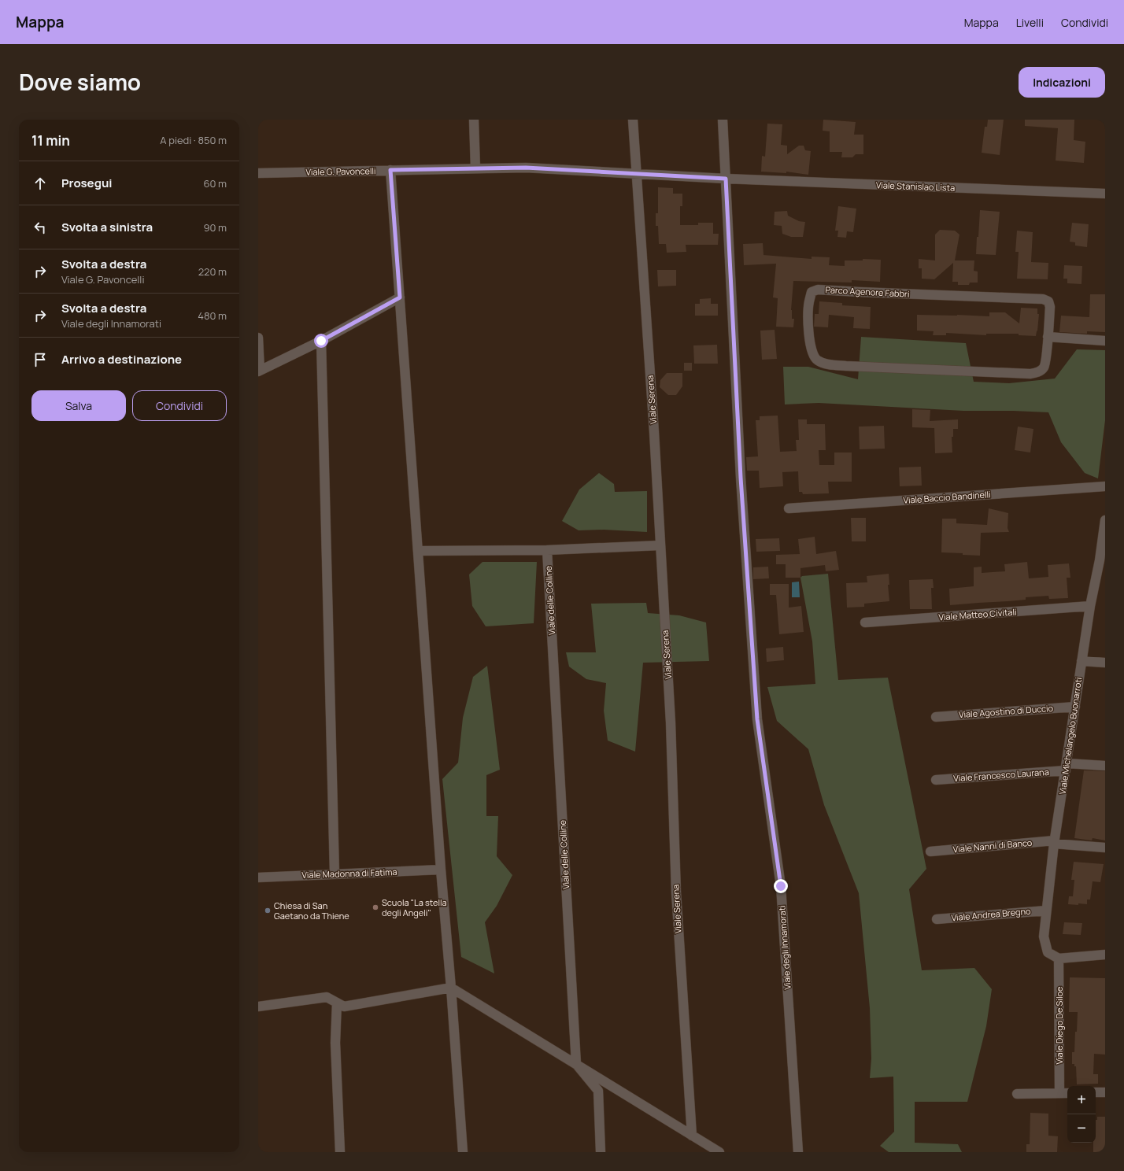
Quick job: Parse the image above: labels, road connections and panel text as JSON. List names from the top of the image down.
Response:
{
  "streets": {
    "street": [
      "Viale G. Pavoncelli",
      "Viale Stanislao Lista",
      "Parco Agenore Fabbri",
      "Viale Serena",
      "Viale Baccio Bandinelli",
      "Viale delle Colline",
      "Viale Matteo Civitali",
      "Viale Agostino di Duccio",
      "Viale Michelangelo Buonarroti",
      "Viale Francesco Laurana",
      "Viale Nanni di Banco",
      "Viale Madonna di Fatima",
      "Viale Andrea Bregno",
      "Viale degli Innamorati",
      "Viale Diego De Siloe"
    ]
  },
  "crossings": [
    ["Viale G. Pavoncelli", "Viale Stanislao Lista"],
    ["Viale G. Pavoncelli", "Viale Serena"],
    ["Viale G. Pavoncelli", "Viale degli Innamorati"],
    ["Viale Stanislao Lista", "Viale degli Innamorati"],
    ["Viale Matteo Civitali", "Viale Michelangelo Buonarroti"],
    ["Viale Agostino di Duccio", "Viale Michelangelo Buonarroti"],
    ["Viale Michelangelo Buonarroti", "Viale Francesco Laurana"],
    ["Viale Michelangelo Buonarroti", "Viale Nanni di Banco"],
    ["Viale Michelangelo Buonarroti", "Viale Andrea Bregno"],
    ["Viale Michelangelo Buonarroti", "Viale Diego De Siloe"]
  ],
  "places": ["Scuola \"La stella degli Angeli\"", "Chiesa di San Gaetano da Thiene"],
  "page": {
    "header": "Mappa",
    "nav": ["Mappa", "Livelli", "Condividi"],
    "title": "Dove siamo",
    "buttons": [
      "Indicazioni",
      ["Salva", "Condividi"]
    ],
    "heading": ["11 min", "A piedi · 850 m"],
    "list": [
      ["Prosegui", "60 m"],
      ["Svolta a sinistra", "90 m"],
      ["Svolta a destra", "Viale G. Pavoncelli", "220 m"],
      ["Svolta a destra", "Viale degli Innamorati", "480 m"],
      "Arrivo a destinazione"
    ],
    "map_buttons": ["+", "−"]
  }
}
